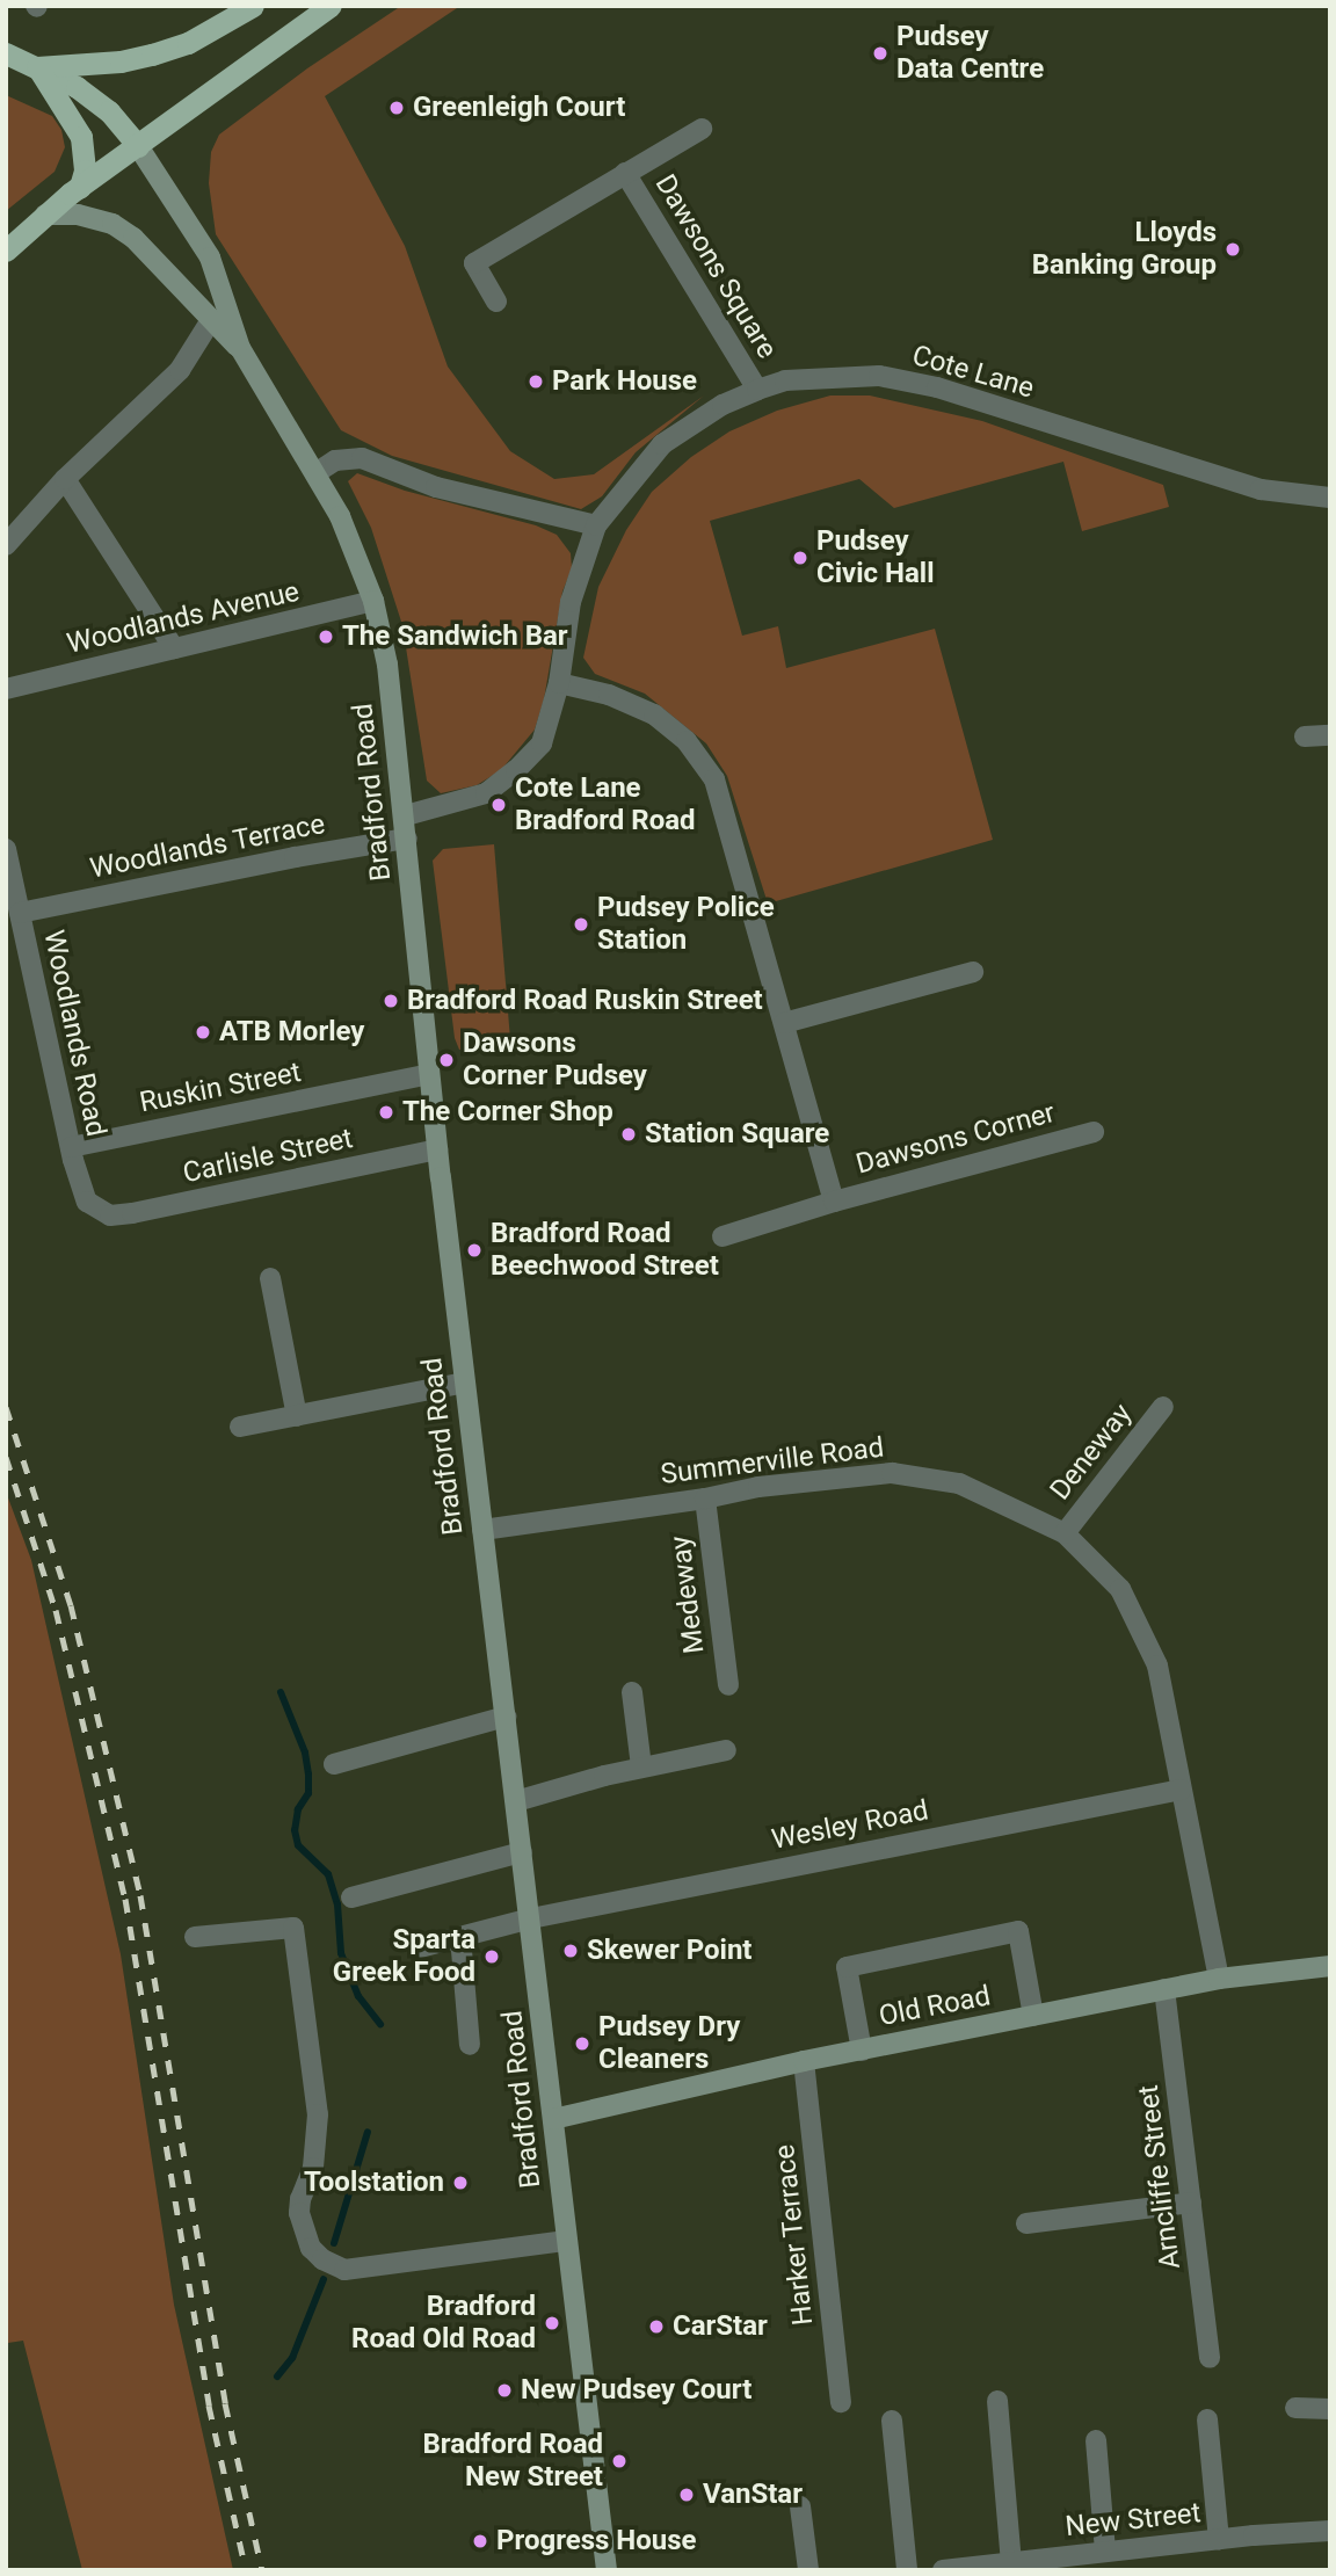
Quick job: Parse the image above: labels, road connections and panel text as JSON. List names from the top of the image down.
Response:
{
  "streets": {
    "main road": ["Bradford Road", "Old Road"],
    "street": [
      "Dawsons Square",
      "Cote Lane",
      "Woodlands Avenue",
      "Woodlands Terrace",
      "Woodlands Road",
      "Ruskin Street",
      "Dawsons Corner",
      "Carlisle Street",
      "Deneway",
      "Summerville Road",
      "Medeway",
      "Wesley Road",
      "Arncliffe Street",
      "Harker Terrace",
      "New Street"
    ]
  },
  "crossings": [
    ["Dawsons Square", "Cote Lane"],
    ["Cote Lane", "Bradford Road"],
    ["Cote Lane", "Dawsons Corner"],
    ["Woodlands Avenue", "Bradford Road"],
    ["Bradford Road", "Woodlands Terrace"],
    ["Bradford Road", "Ruskin Street"],
    ["Bradford Road", "Carlisle Street"],
    ["Bradford Road", "Summerville Road"],
    ["Bradford Road", "Wesley Road"],
    ["Bradford Road", "Old Road"],
    ["Woodlands Terrace", "Woodlands Road"],
    ["Woodlands Road", "Ruskin Street"],
    ["Woodlands Road", "Carlisle Street"],
    ["Deneway", "Summerville Road"],
    ["Summerville Road", "Medeway"],
    ["Summerville Road", "Wesley Road"],
    ["Summerville Road", "Old Road"],
    ["Old Road", "Arncliffe Street"],
    ["Old Road", "Harker Terrace"]
  ],
  "places": [
    "Pudsey Data Centre",
    "Greenleigh Court",
    "Lloyds Banking Group",
    "Park House",
    "Pudsey Civic Hall",
    "The Sandwich Bar",
    "Cote Lane Bradford Road",
    "Pudsey Police Station",
    "Bradford Road Ruskin Street",
    "ATB Morley",
    "Dawsons Corner Pudsey",
    "The Corner Shop",
    "Station Square",
    "Bradford Road Beechwood Street",
    "Skewer Point",
    "Sparta Greek Food",
    "Pudsey Dry Cleaners",
    "Toolstation",
    "Bradford Road Old Road",
    "CarStar",
    "New Pudsey Court",
    "Bradford Road New Street",
    "VanStar",
    "Progress House"
  ]
}
